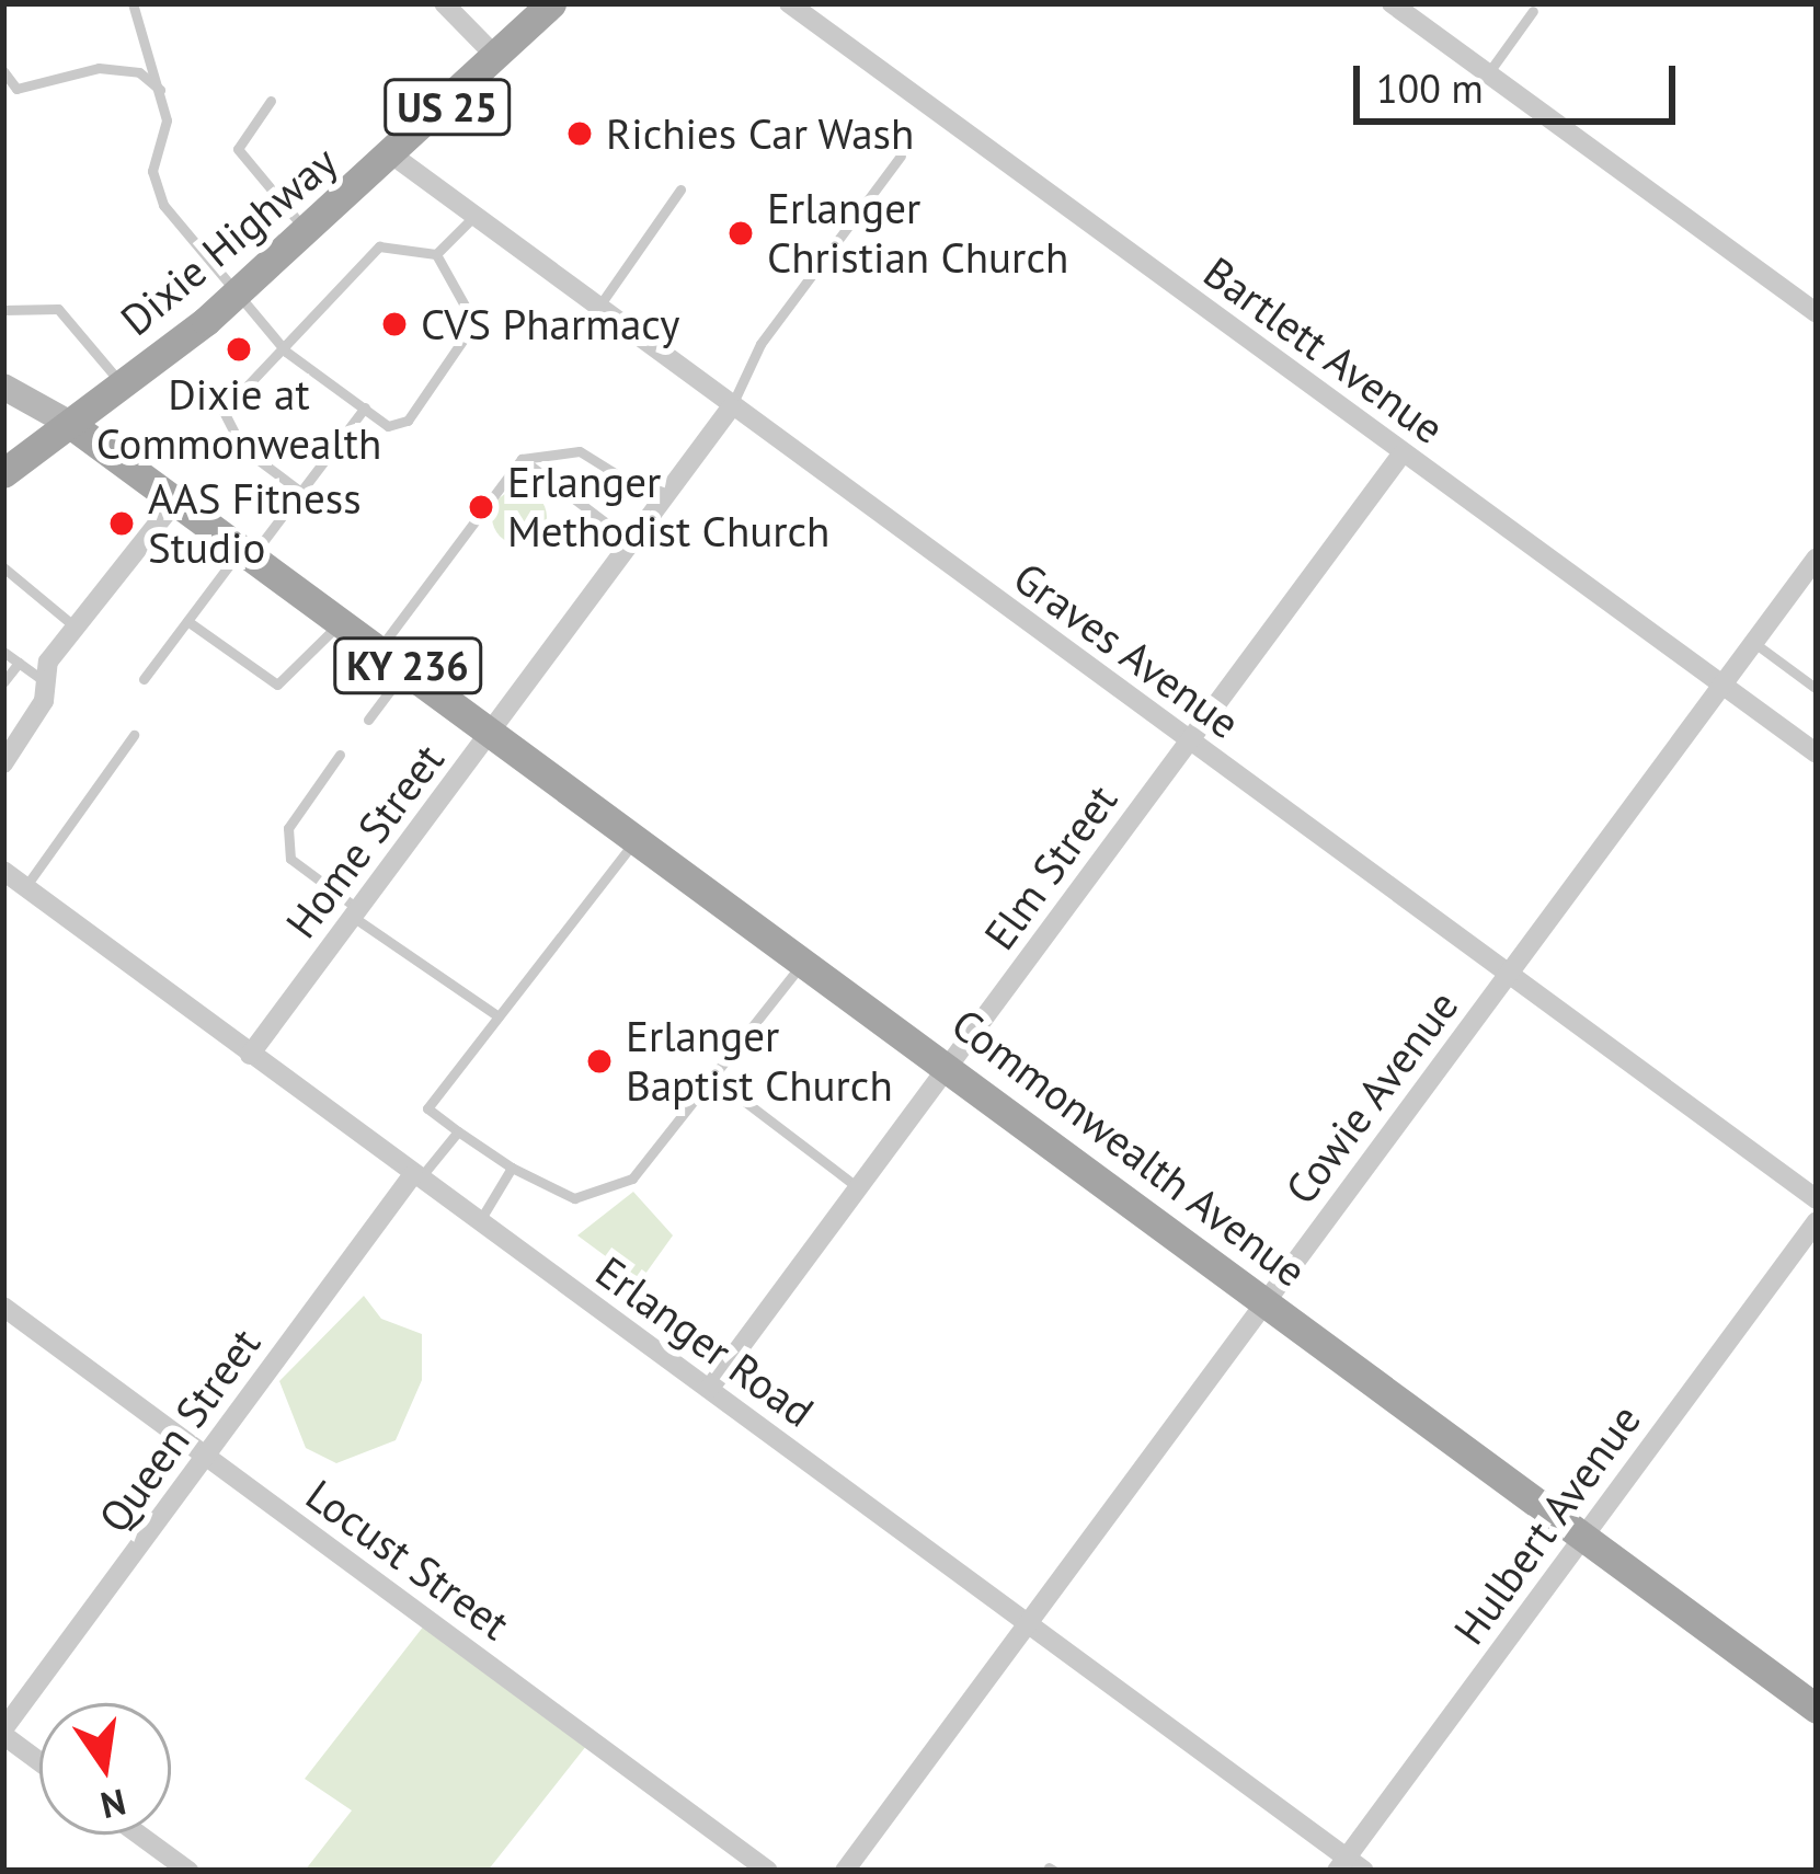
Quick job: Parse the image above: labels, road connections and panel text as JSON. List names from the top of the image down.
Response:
{
  "streets": {
    "main road": [
      "US 25",
      "Dixie Highway",
      "KY 236",
      "Commonwealth Avenue"
    ],
    "street": [
      "Bartlett Avenue",
      "Graves Avenue",
      "Home Street",
      "Elm Street",
      "Cowie Avenue",
      "Erlanger Road",
      "Queen Street",
      "Hulbert Avenue",
      "Locust Street"
    ]
  },
  "crossings": [
    ["Dixie Highway", "Graves Avenue"],
    ["Dixie Highway", "KY 236"],
    ["Dixie Highway", "Commonwealth Avenue"],
    ["Bartlett Avenue", "Elm Street"],
    ["Bartlett Avenue", "Cowie Avenue"],
    ["Graves Avenue", "Home Street"],
    ["Graves Avenue", "Elm Street"],
    ["Graves Avenue", "Cowie Avenue"],
    ["KY 236", "Commonwealth Avenue"],
    ["Home Street", "Commonwealth Avenue"],
    ["Home Street", "Erlanger Road"],
    ["Elm Street", "Commonwealth Avenue"],
    ["Elm Street", "Erlanger Road"],
    ["Cowie Avenue", "Commonwealth Avenue"],
    ["Cowie Avenue", "Erlanger Road"],
    ["Commonwealth Avenue", "Hulbert Avenue"],
    ["Erlanger Road", "Queen Street"],
    ["Erlanger Road", "Hulbert Avenue"],
    ["Queen Street", "Locust Street"]
  ],
  "places": [
    "Richies Car Wash",
    "Erlanger Christian Church",
    "CVS Pharmacy",
    "Dixie at Commonwealth",
    "Erlanger Methodist Church",
    "AAS Fitness Studio",
    "Erlanger Baptist Church"
  ],
  "scale_bar": "100 m",
  "north": "bottom"
}
